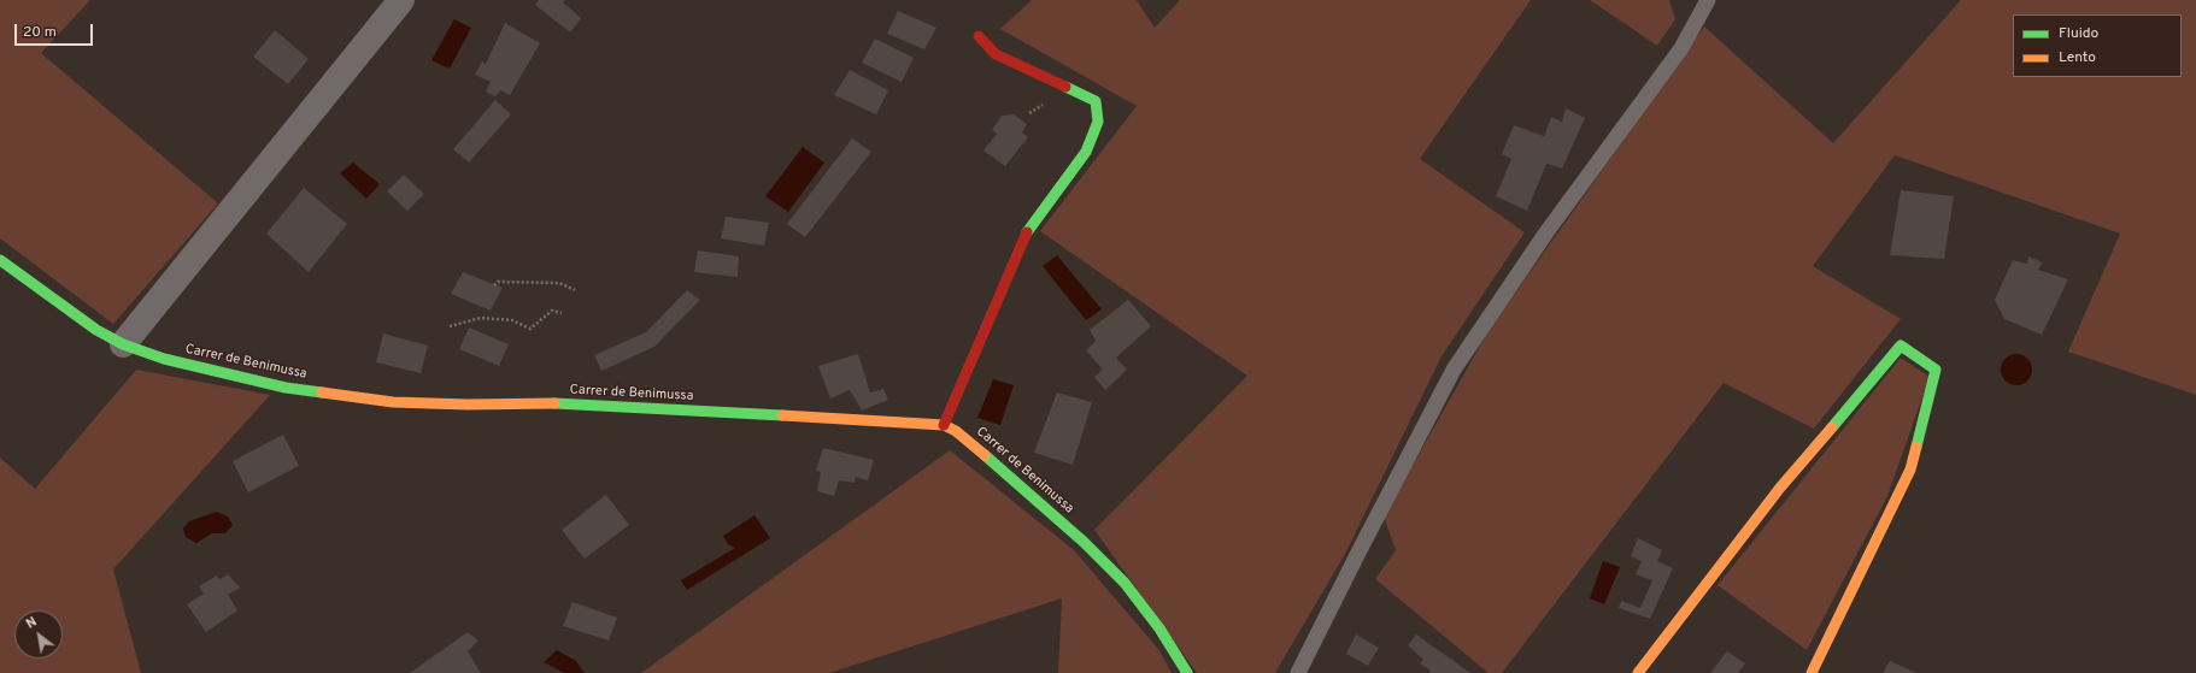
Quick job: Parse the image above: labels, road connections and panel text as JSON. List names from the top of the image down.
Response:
{
  "streets": {
    "street": ["Carrer de Benimussa"]
  },
  "legend": ["Fluido", "Lento"],
  "scale_bar": "20 m",
  "north": "top left"
}
